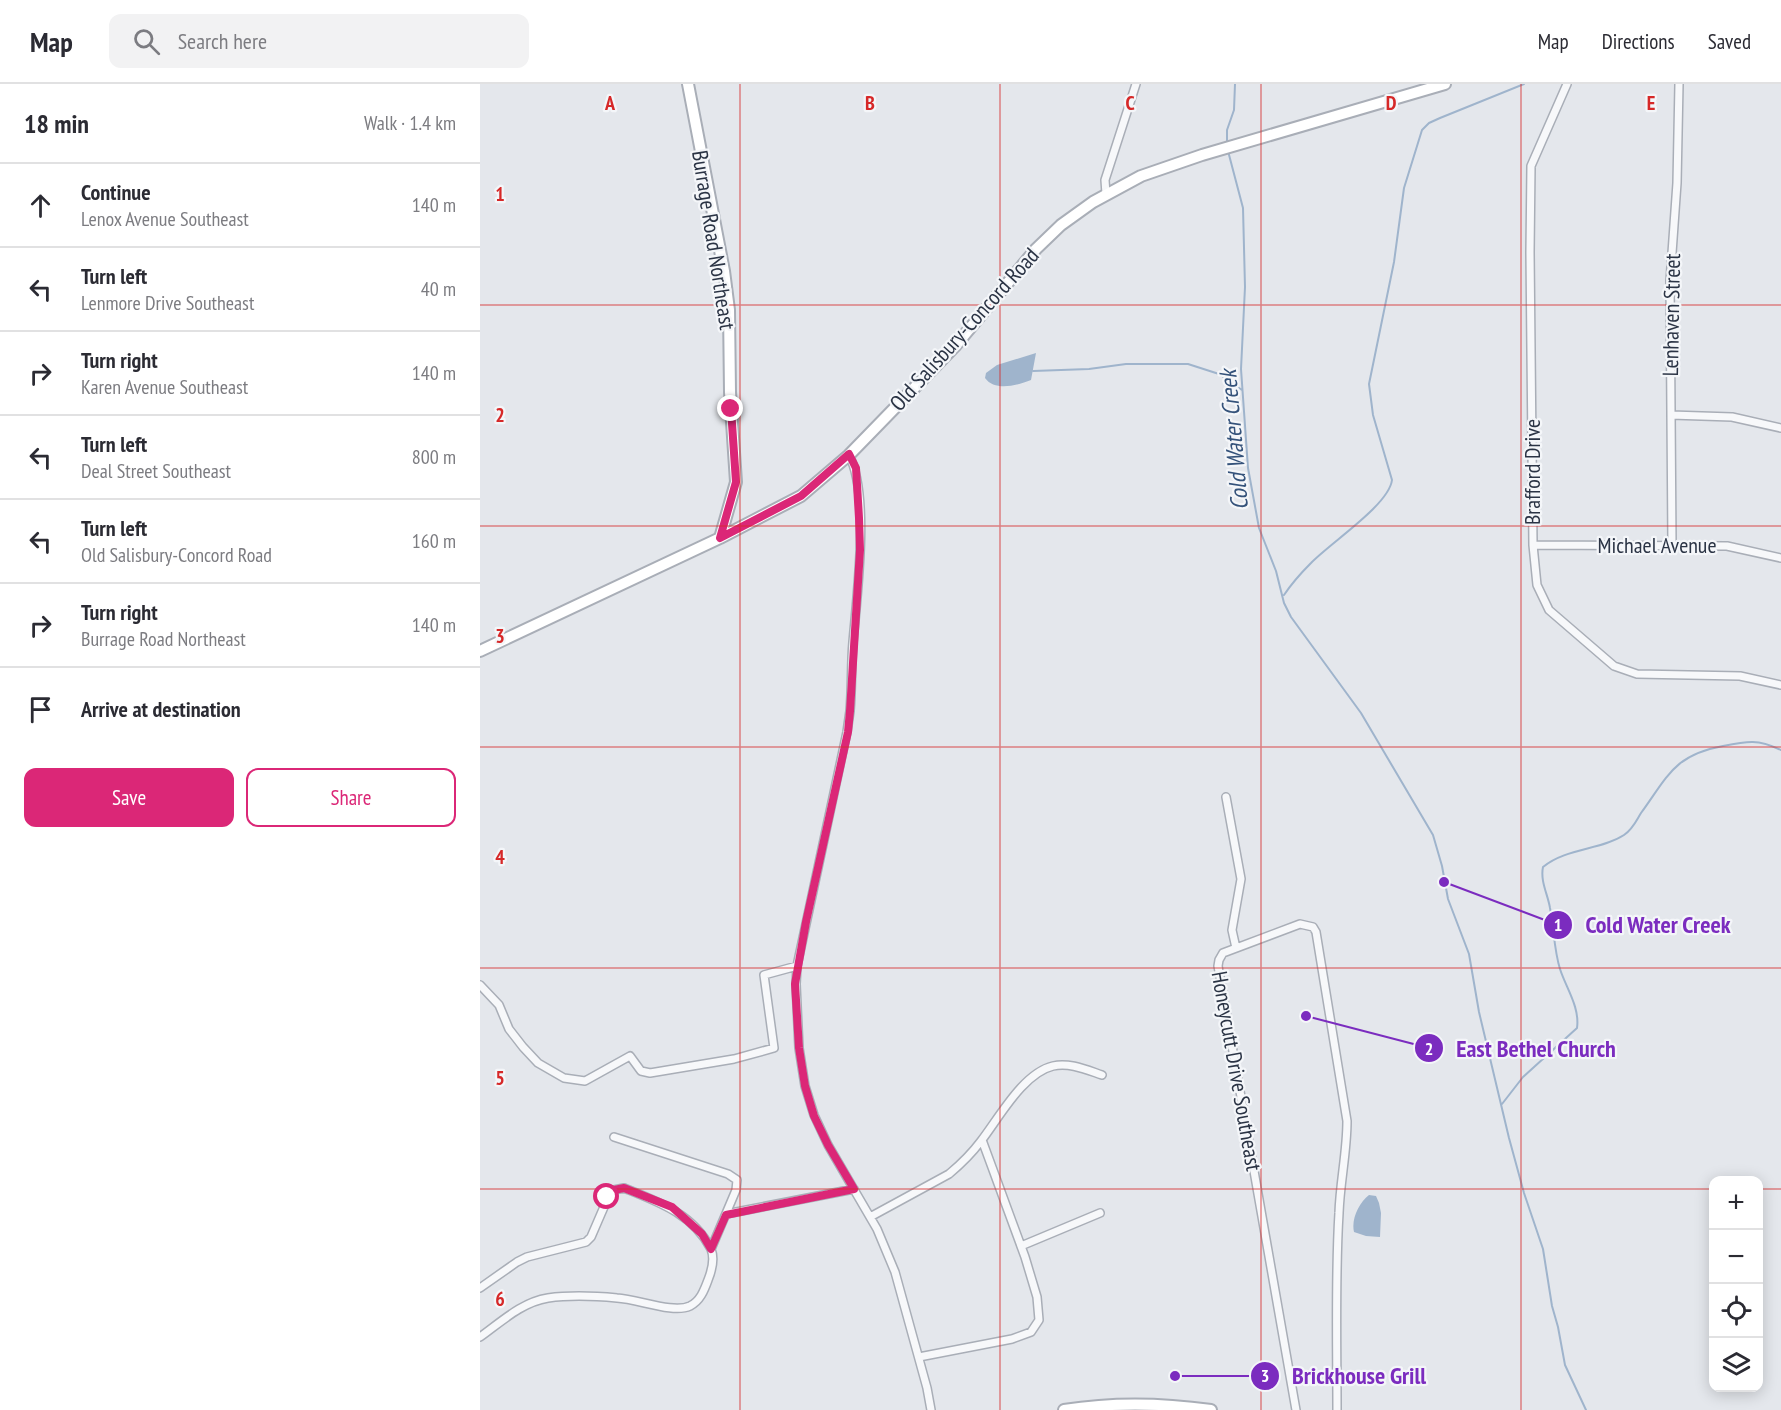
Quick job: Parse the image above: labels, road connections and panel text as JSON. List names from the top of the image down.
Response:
{
  "streets": {
    "main road": ["Burrage Road Northeast", "Old Salisbury-Concord Road"],
    "street": [
      "Lenhaven Street",
      "Brafford Drive",
      "Michael Avenue",
      "Honeycutt Drive Southeast"
    ]
  },
  "crossings": [
    ["Burrage Road Northeast", "Old Salisbury-Concord Road"],
    ["Lenhaven Street", "Michael Avenue"],
    ["Brafford Drive", "Michael Avenue"]
  ],
  "water": ["Cold Water Creek"],
  "places": ["Cold Water Creek", "East Bethel Church", "Brickhouse Grill"],
  "page": {
    "header": "Map",
    "search": "Search here",
    "nav": ["Map", "Directions", "Saved"],
    "heading": ["18 min", "Walk · 1.4 km"],
    "list": [
      ["Continue", "Lenox Avenue Southeast", "140 m"],
      ["Turn left", "Lenmore Drive Southeast", "40 m"],
      ["Turn right", "Karen Avenue Southeast", "140 m"],
      ["Turn left", "Deal Street Southeast", "800 m"],
      ["Turn left", "Old Salisbury-Concord Road", "160 m"],
      ["Turn right", "Burrage Road Northeast", "140 m"],
      "Arrive at destination"
    ],
    "buttons": ["Save", "Share"],
    "map_buttons": ["+", "−"]
  },
  "grid": {
    "columns": [
      "A",
      "B",
      "C",
      "D",
      "E"
    ],
    "rows": [
      "1",
      "2",
      "3",
      "4",
      "5",
      "6"
    ]
  }
}
